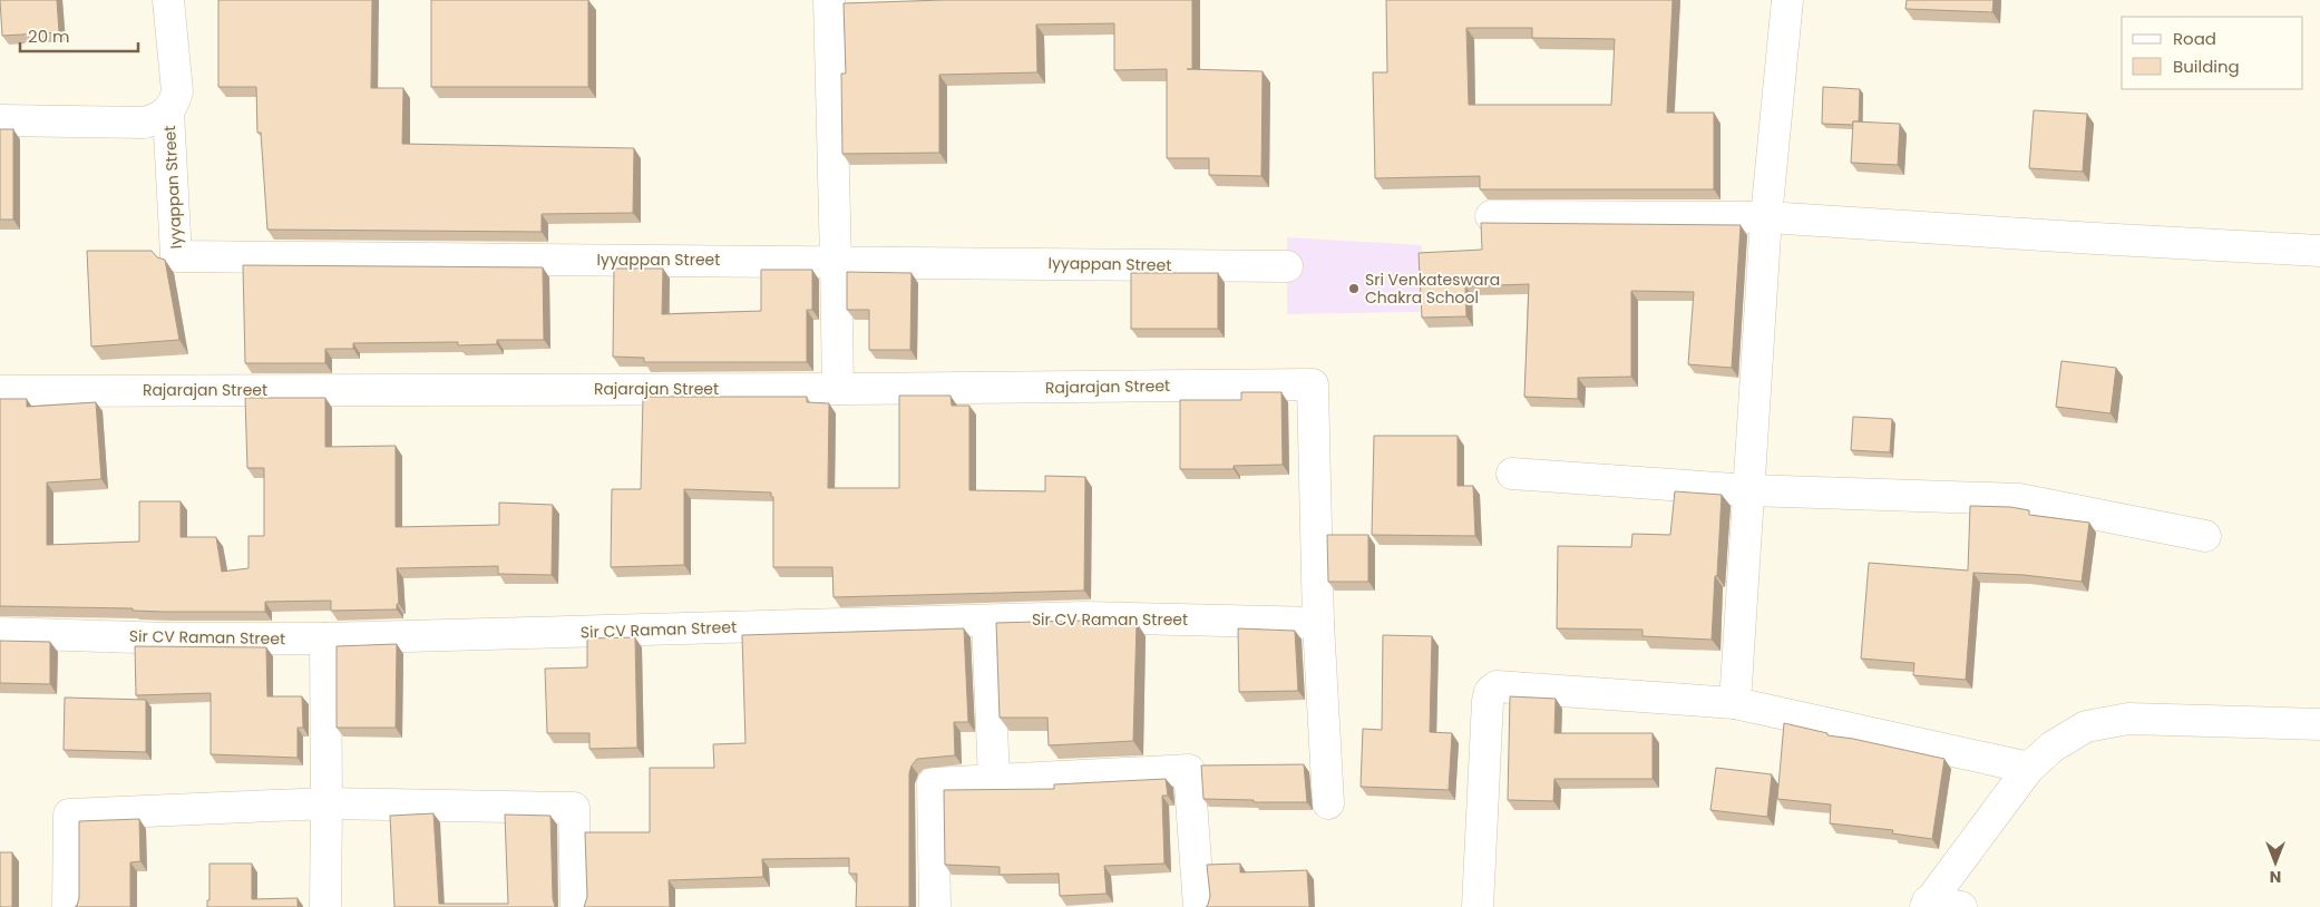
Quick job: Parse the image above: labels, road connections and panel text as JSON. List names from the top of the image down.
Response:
{
  "streets": {
    "street": ["Iyyappan Street", "Rajarajan Street", "Sir CV Raman Street"]
  },
  "crossings": [
    ["Rajarajan Street", "Sir CV Raman Street"]
  ],
  "places": ["Sri Venkateswara Chakra School"],
  "legend": ["Road", "Building"],
  "scale_bar": "20 m",
  "north": "bottom"
}
